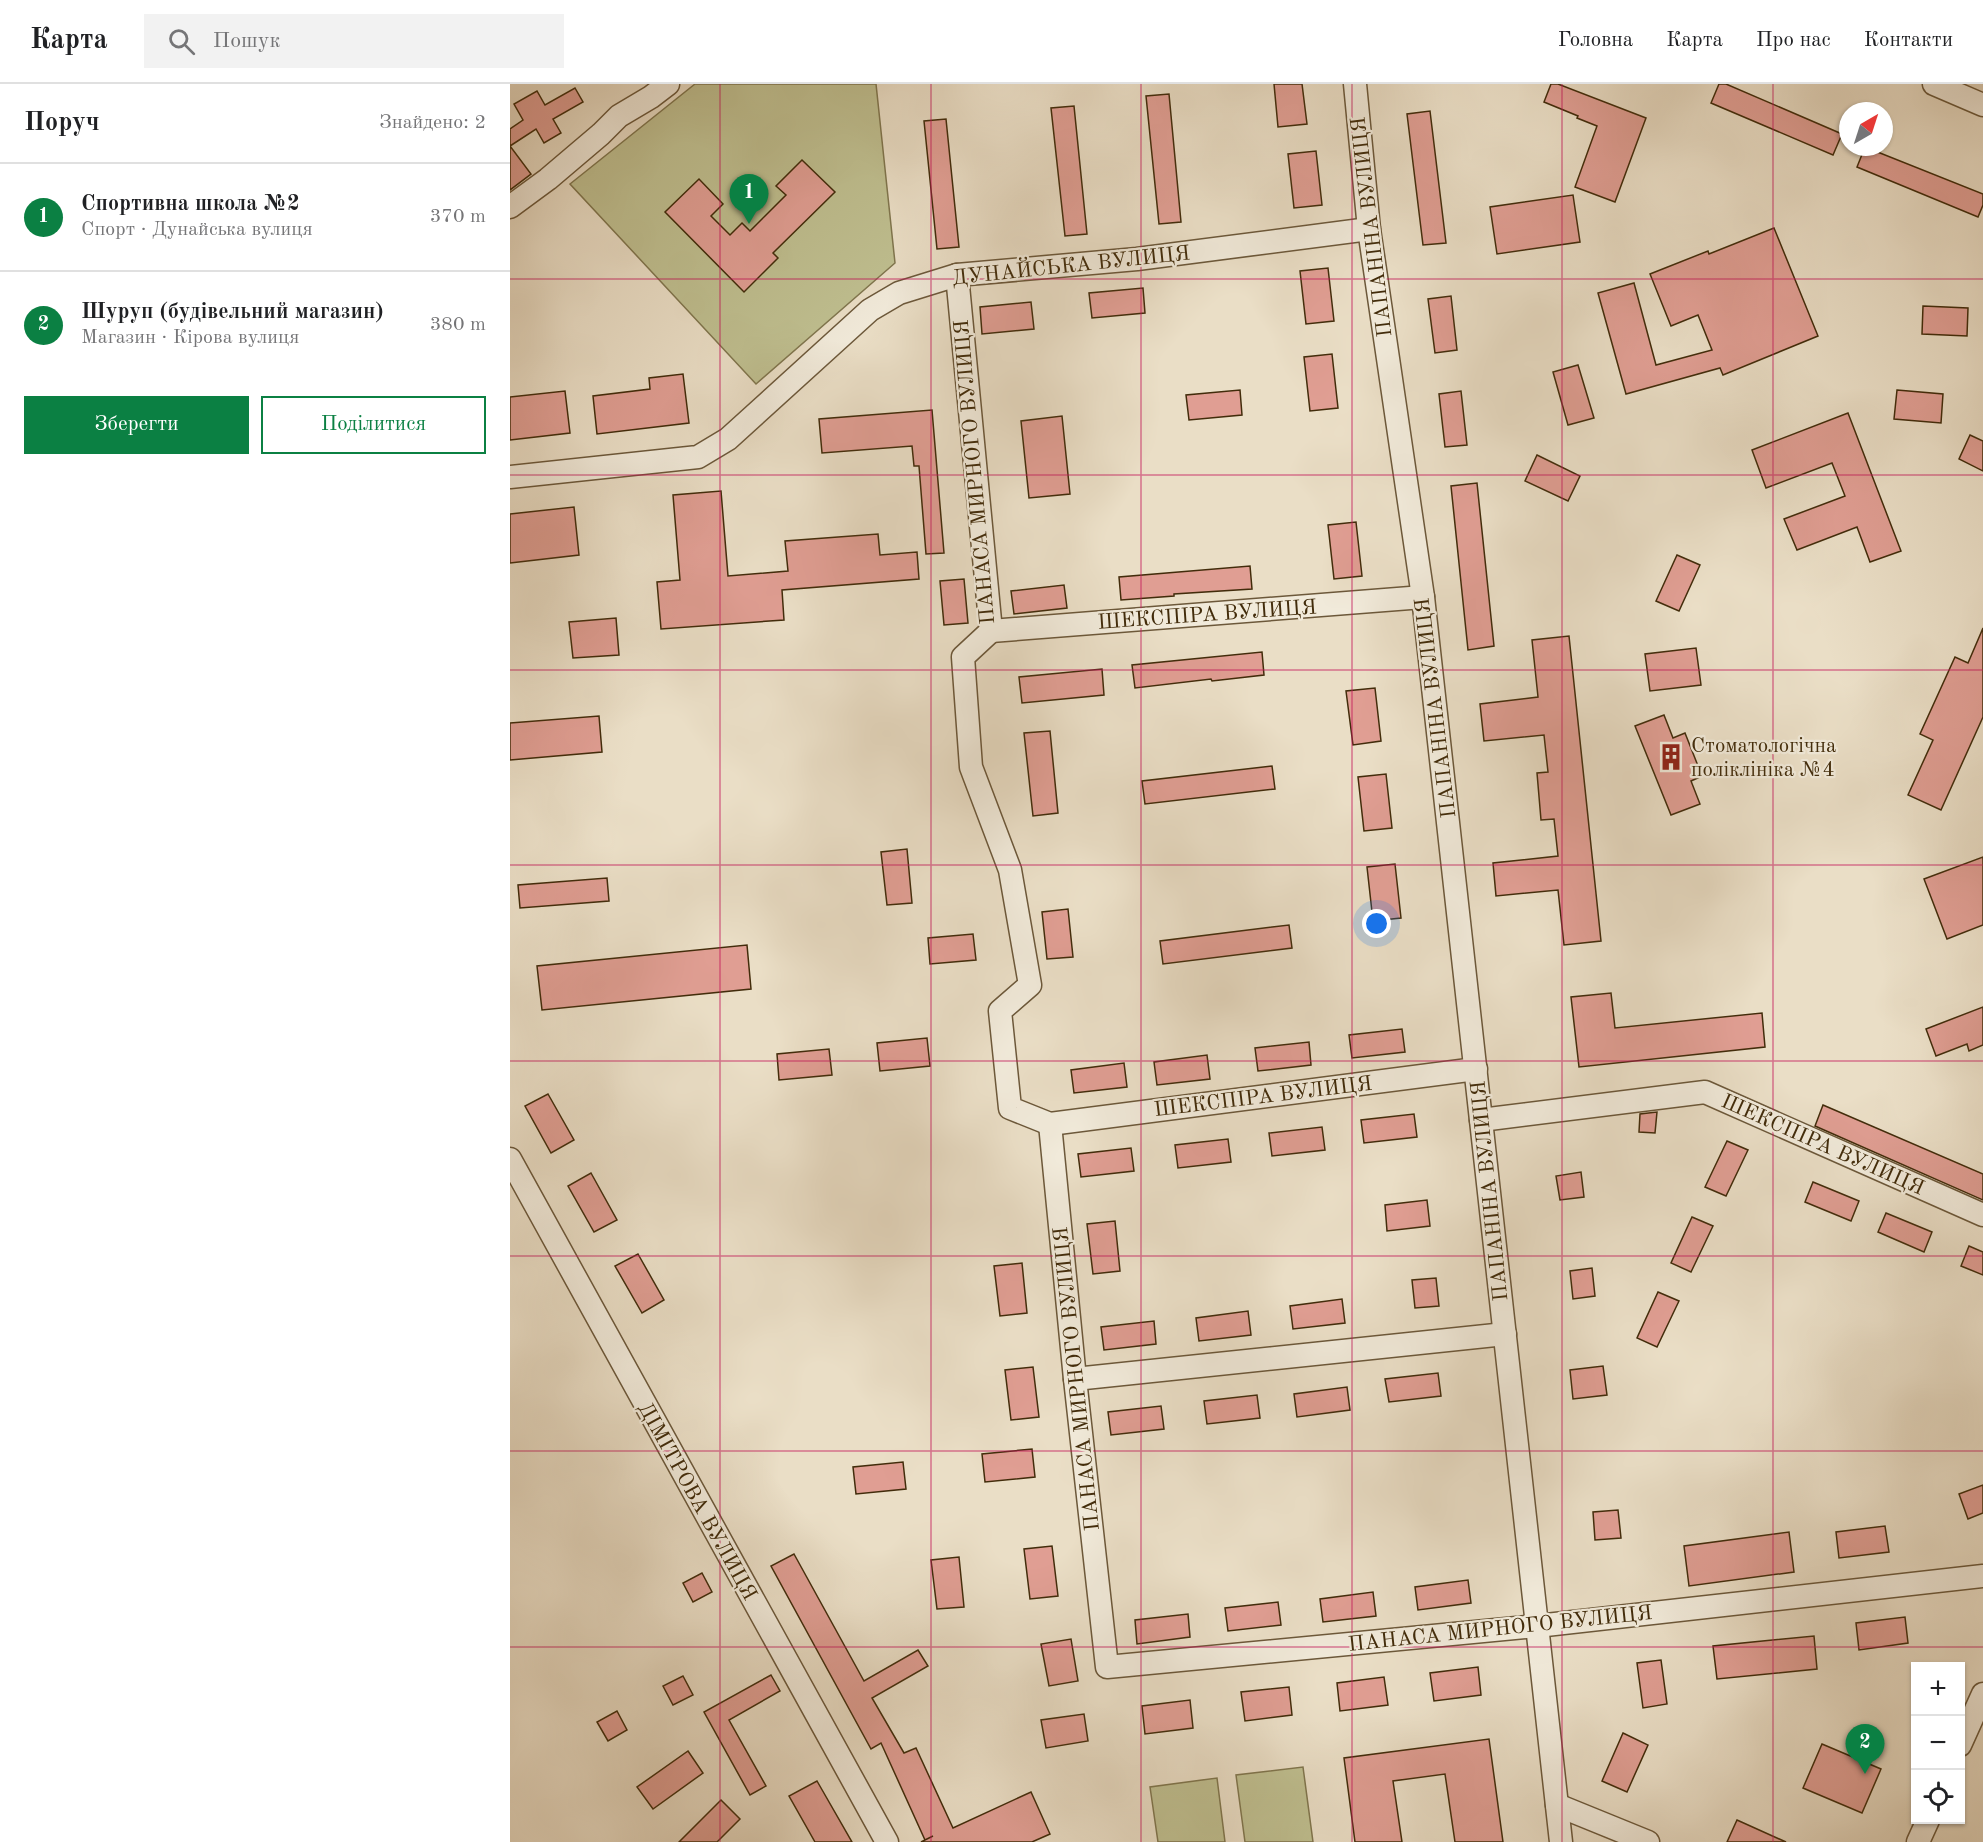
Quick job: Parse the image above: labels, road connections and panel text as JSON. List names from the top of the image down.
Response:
{
  "streets": {
    "street": [
      "ПАПАНІНА ВУЛИЦЯ",
      "ДУНАЙСЬКА ВУЛИЦЯ",
      "ПАНАСА МИРНОГО ВУЛИЦЯ",
      "ШЕКСПІРА ВУЛИЦЯ",
      "ДІМІТРОВА ВУЛИЦЯ"
    ]
  },
  "crossings": [
    ["ПАПАНІНА ВУЛИЦЯ", "ДУНАЙСЬКА ВУЛИЦЯ"],
    ["ПАПАНІНА ВУЛИЦЯ", "ПАНАСА МИРНОГО ВУЛИЦЯ"],
    ["ПАПАНІНА ВУЛИЦЯ", "ШЕКСПІРА ВУЛИЦЯ"],
    ["ДУНАЙСЬКА ВУЛИЦЯ", "ПАНАСА МИРНОГО ВУЛИЦЯ"],
    ["ПАНАСА МИРНОГО ВУЛИЦЯ", "ШЕКСПІРА ВУЛИЦЯ"]
  ],
  "places": {
    "building": ["Стоматологічна поліклініка №4"]
  },
  "north": "top right",
  "page": {
    "header": "Карта",
    "search": "Пошук",
    "nav": [
      "Головна",
      "Карта",
      "Про нас",
      "Контакти"
    ],
    "heading": ["Поруч", "Знайдено: 2"],
    "list": [
      {
        "mark": "1",
        "name": "Спортивна школа №2",
        "note": "Спорт · Дунайська вулиця",
        "value": "370 m"
      },
      {
        "mark": "2",
        "name": "Шуруп (будівельний магазин)",
        "note": "Магазин · Кірова вулиця",
        "value": "380 m"
      }
    ],
    "pins": ["1", "2"],
    "buttons": ["Зберегти", "Поділитися"],
    "map_buttons": ["+", "−"]
  }
}
